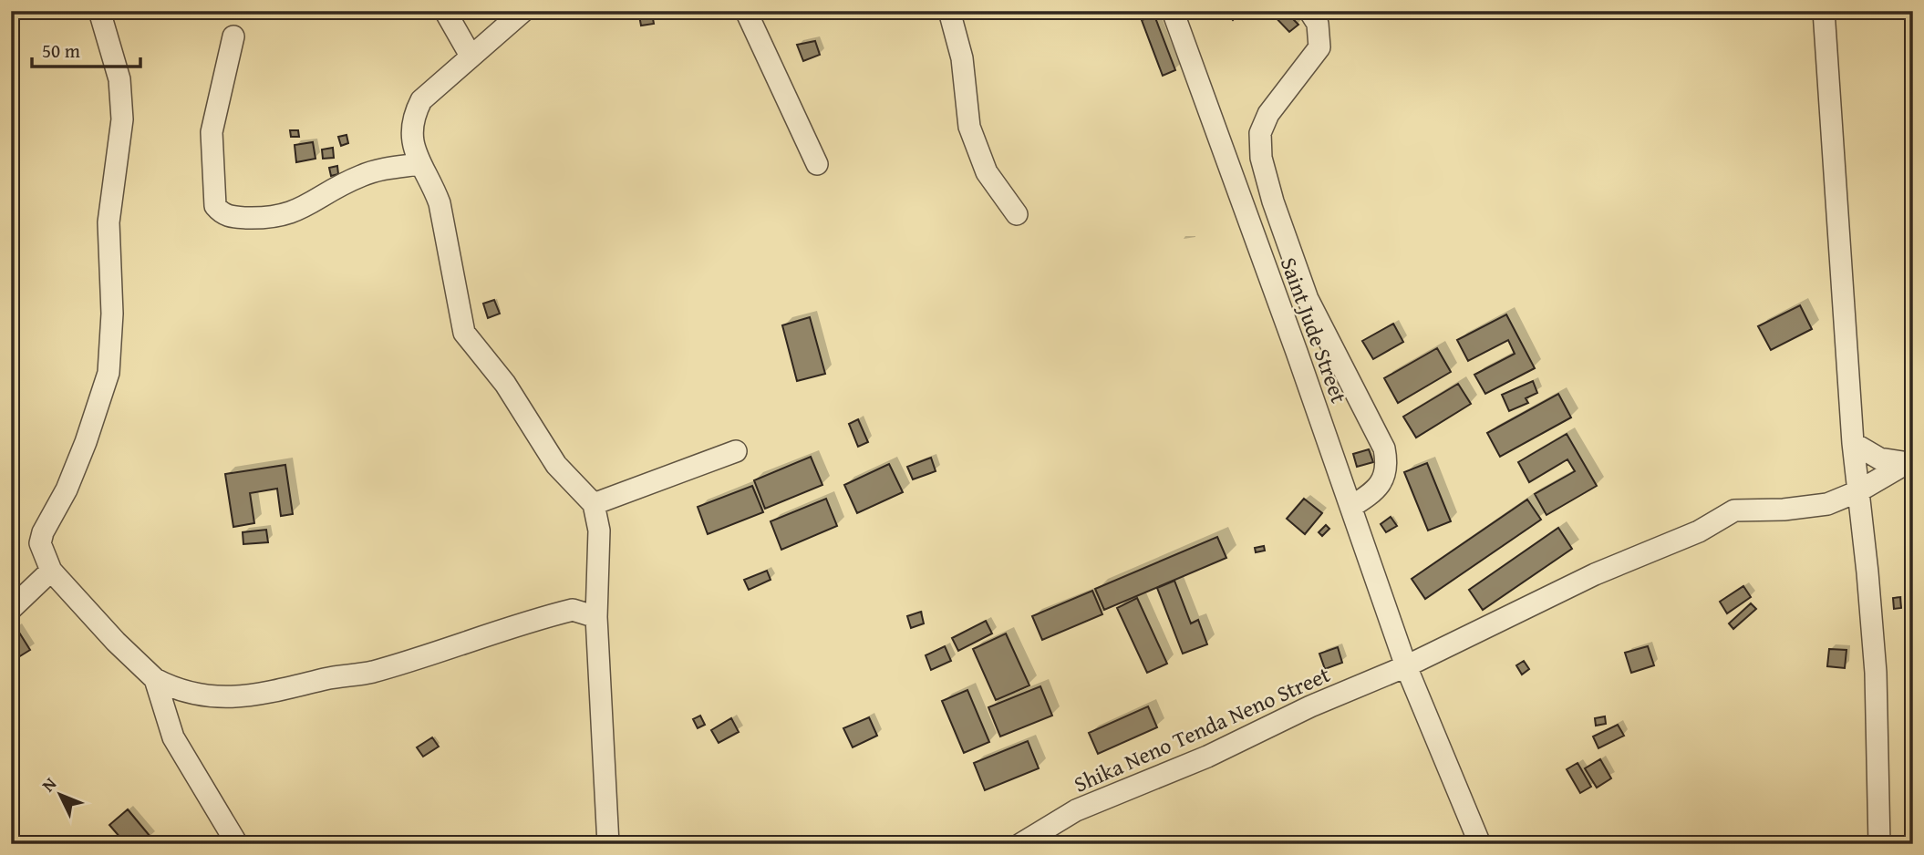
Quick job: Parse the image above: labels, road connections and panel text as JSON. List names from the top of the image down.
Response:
{
  "streets": {
    "street": ["Saint Jude Street", "Shika Neno Tenda Neno Street"]
  },
  "crossings": [
    ["Saint Jude Street", "Shika Neno Tenda Neno Street"]
  ],
  "scale_bar": "50 m",
  "north": "top left"
}
